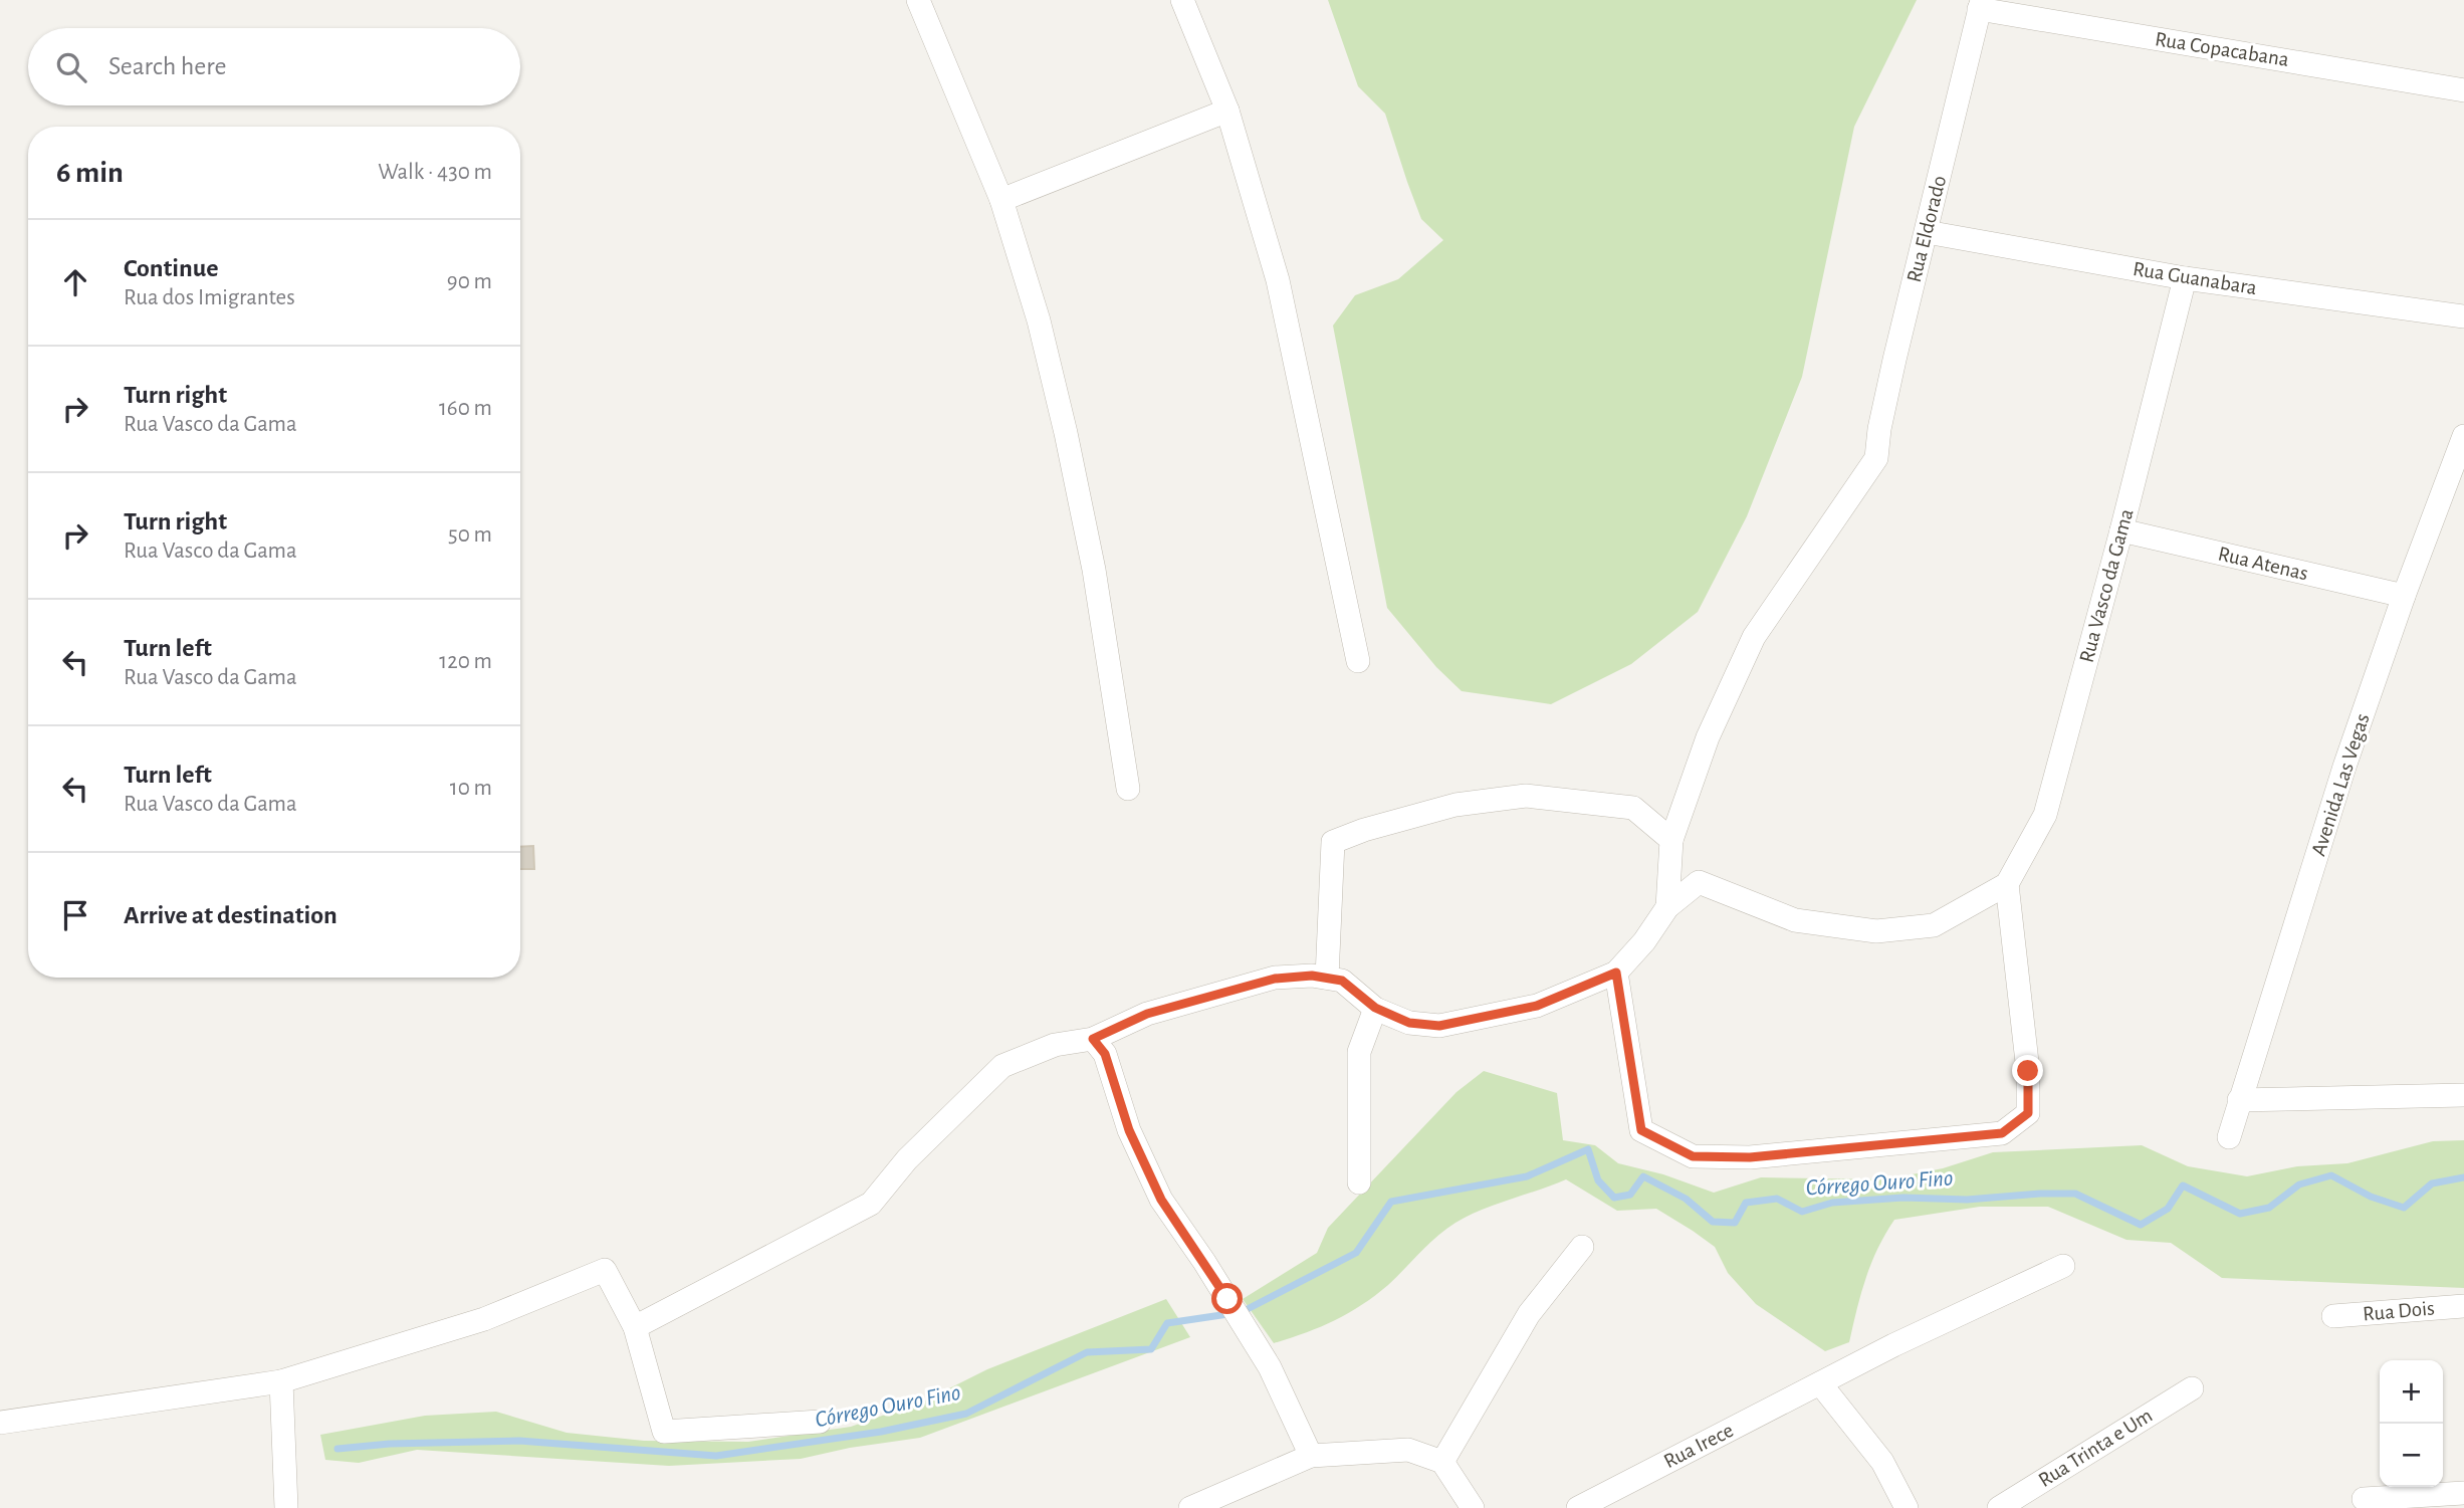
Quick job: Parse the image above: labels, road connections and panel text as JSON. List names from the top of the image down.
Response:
{
  "streets": {
    "street": [
      "Rua Copacabana",
      "Rua Eldorado",
      "Rua Guanabara",
      "Rua Atenas",
      "Rua Vasco da Gama",
      "Avenida Las Vegas",
      "Rua Dois",
      "Rua Irece",
      "Rua Trinta e Um"
    ]
  },
  "crossings": [
    ["Rua Copacabana", "Rua Eldorado"],
    ["Rua Eldorado", "Rua Guanabara"],
    ["Rua Guanabara", "Rua Vasco da Gama"],
    ["Rua Atenas", "Rua Vasco da Gama"],
    ["Rua Atenas", "Avenida Las Vegas"]
  ],
  "water": ["Córrego Ouro Fino"],
  "page": {
    "search": "Search here",
    "heading": ["6 min", "Walk · 430 m"],
    "list": [
      ["Continue", "Rua dos Imigrantes", "90 m"],
      ["Turn right", "Rua Vasco da Gama", "160 m"],
      ["Turn right", "Rua Vasco da Gama", "50 m"],
      ["Turn left", "Rua Vasco da Gama", "120 m"],
      ["Turn left", "Rua Vasco da Gama", "10 m"],
      "Arrive at destination"
    ],
    "map_buttons": ["+", "−"]
  }
}
